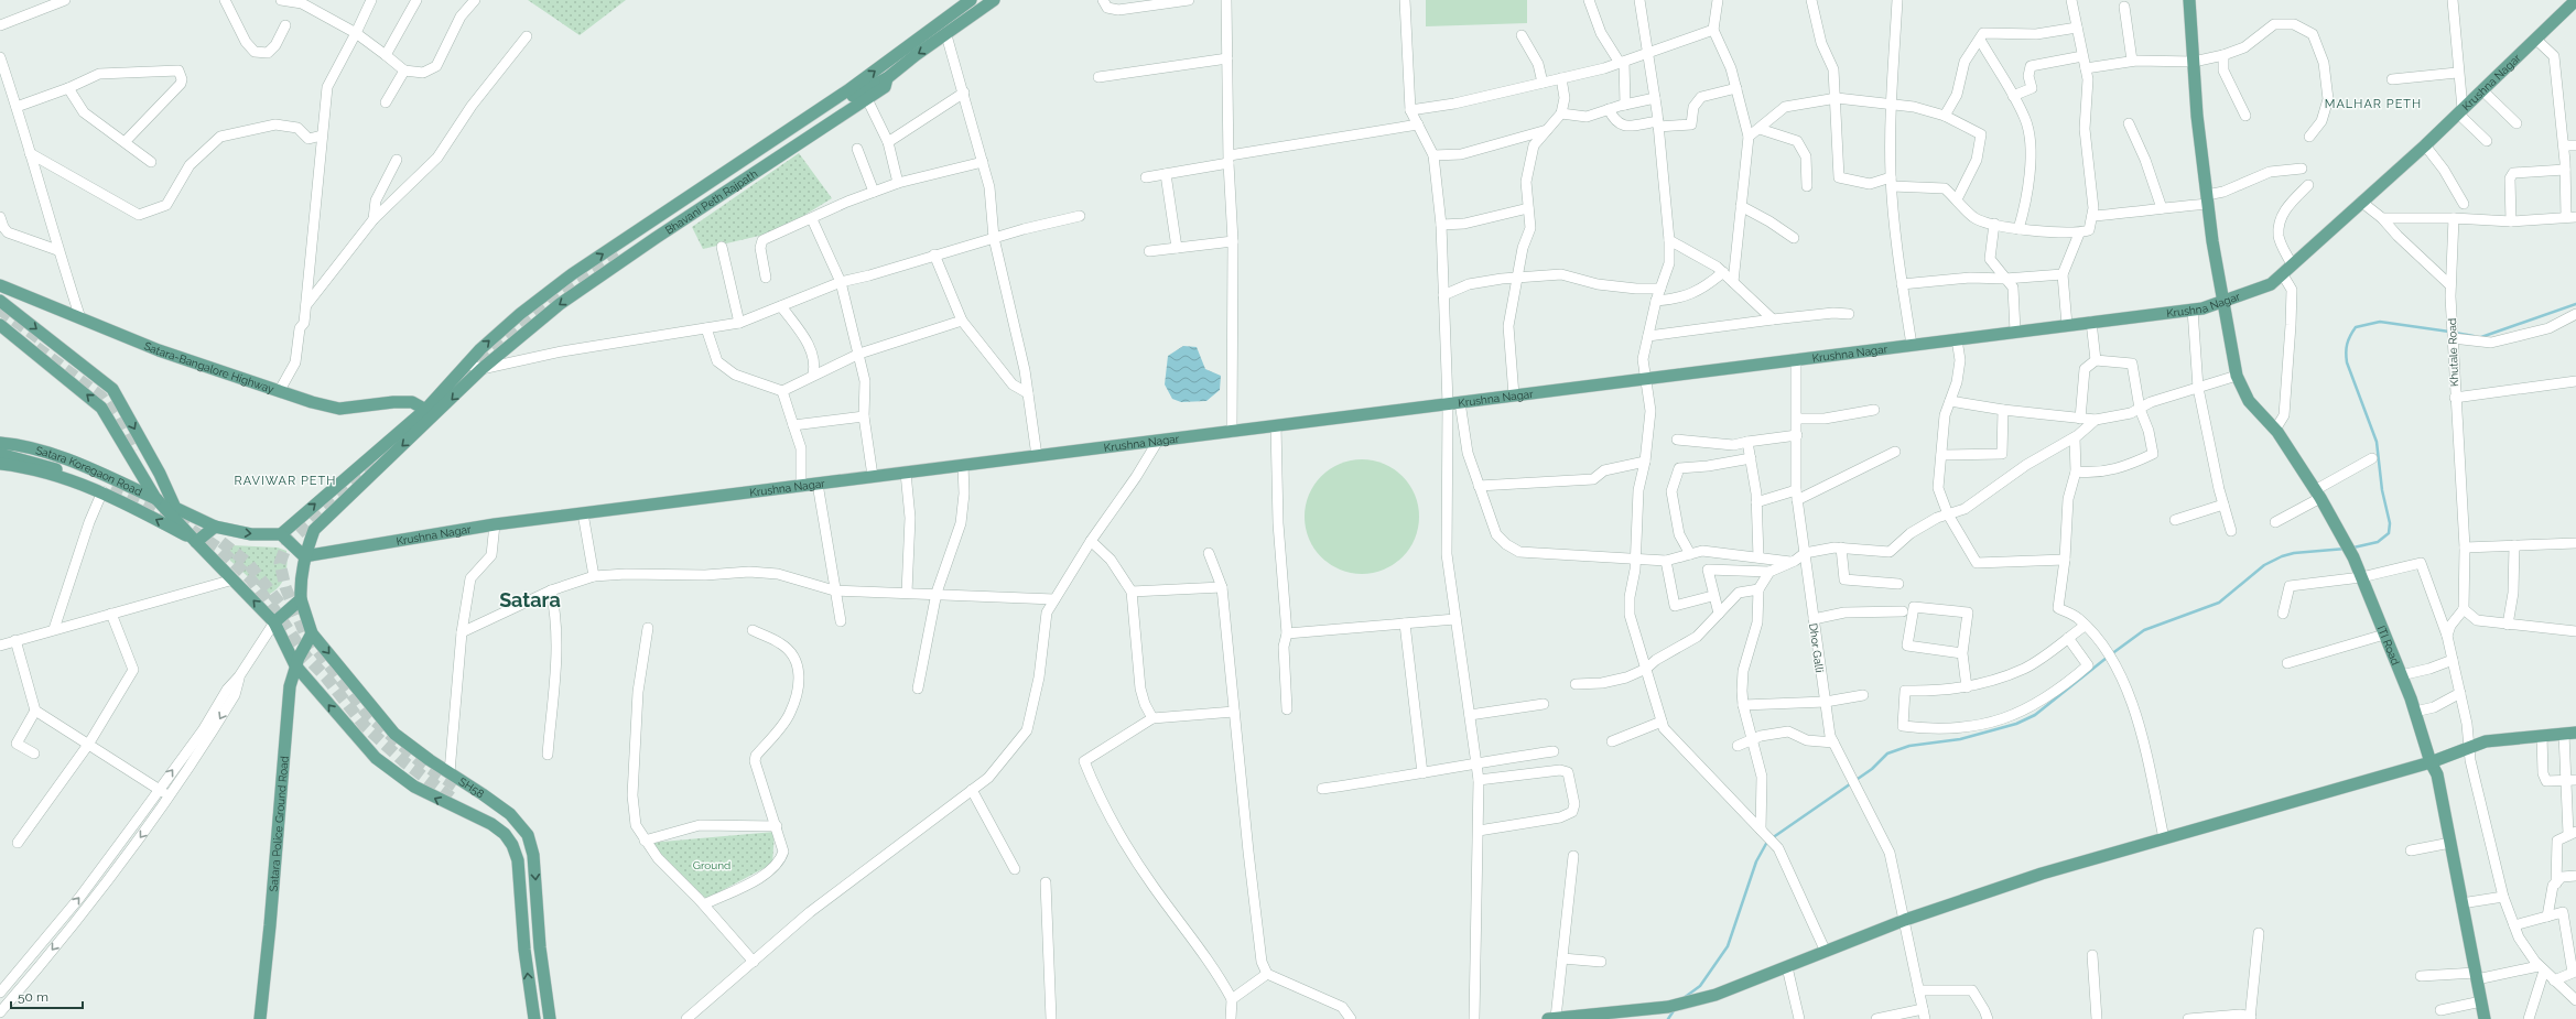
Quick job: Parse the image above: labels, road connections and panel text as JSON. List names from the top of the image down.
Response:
{
  "streets": {
    "main road": [
      "Krushna Nagar",
      "Bhavani Peth Rajpath",
      "Satara-Bangalore Highway",
      "Satara Koregaon Road",
      "ITI Road",
      "SH58",
      "Satara Police Ground Road"
    ],
    "street": ["Khutale Road", "Dhor Galli"]
  },
  "crossings": [
    ["Krushna Nagar", "ITI Road"],
    ["Krushna Nagar", "Dhor Galli"],
    ["Krushna Nagar", "SH58"],
    ["Bhavani Peth Rajpath", "Satara-Bangalore Highway"],
    ["SH58", "Satara Police Ground Road"]
  ],
  "districts": ["MALHAR PETH", "RAVIWAR PETH", "Satara"],
  "parks": ["Ground"],
  "scale_bar": "50 m"
}
